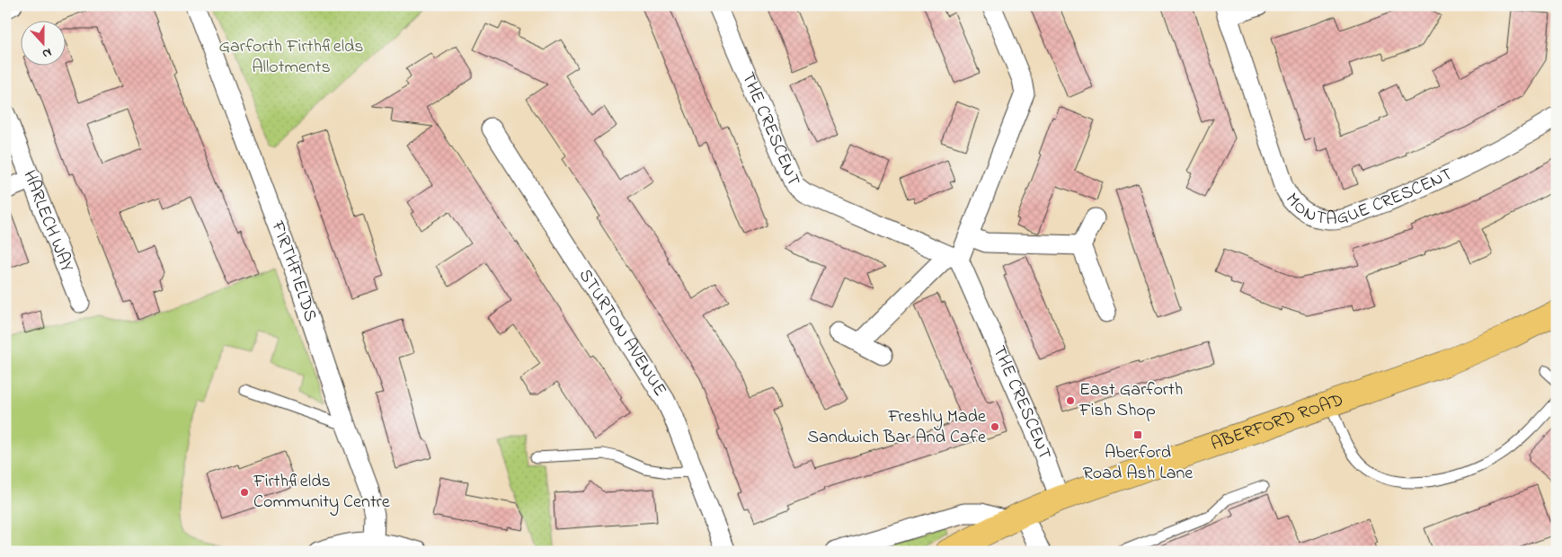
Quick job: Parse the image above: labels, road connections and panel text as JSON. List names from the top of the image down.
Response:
{
  "streets": {
    "main road": ["ABERFORD ROAD"],
    "street": [
      "THE CRESCENT",
      "MONTAGUE CRESCENT",
      "HARLECH WAY",
      "FIRTHFIELDS",
      "STURTON AVENUE"
    ]
  },
  "crossings": [
    ["THE CRESCENT", "ABERFORD ROAD"]
  ],
  "parks": ["Garforth Firthfields Allotments"],
  "places": {
    "other": ["East Garforth Fish Shop", "Freshly Made Sandwich Bar And Cafe", "Firthfields Community Centre"],
    "transit": ["Aberford Road Ash Lane"]
  },
  "north": "bottom"
}
